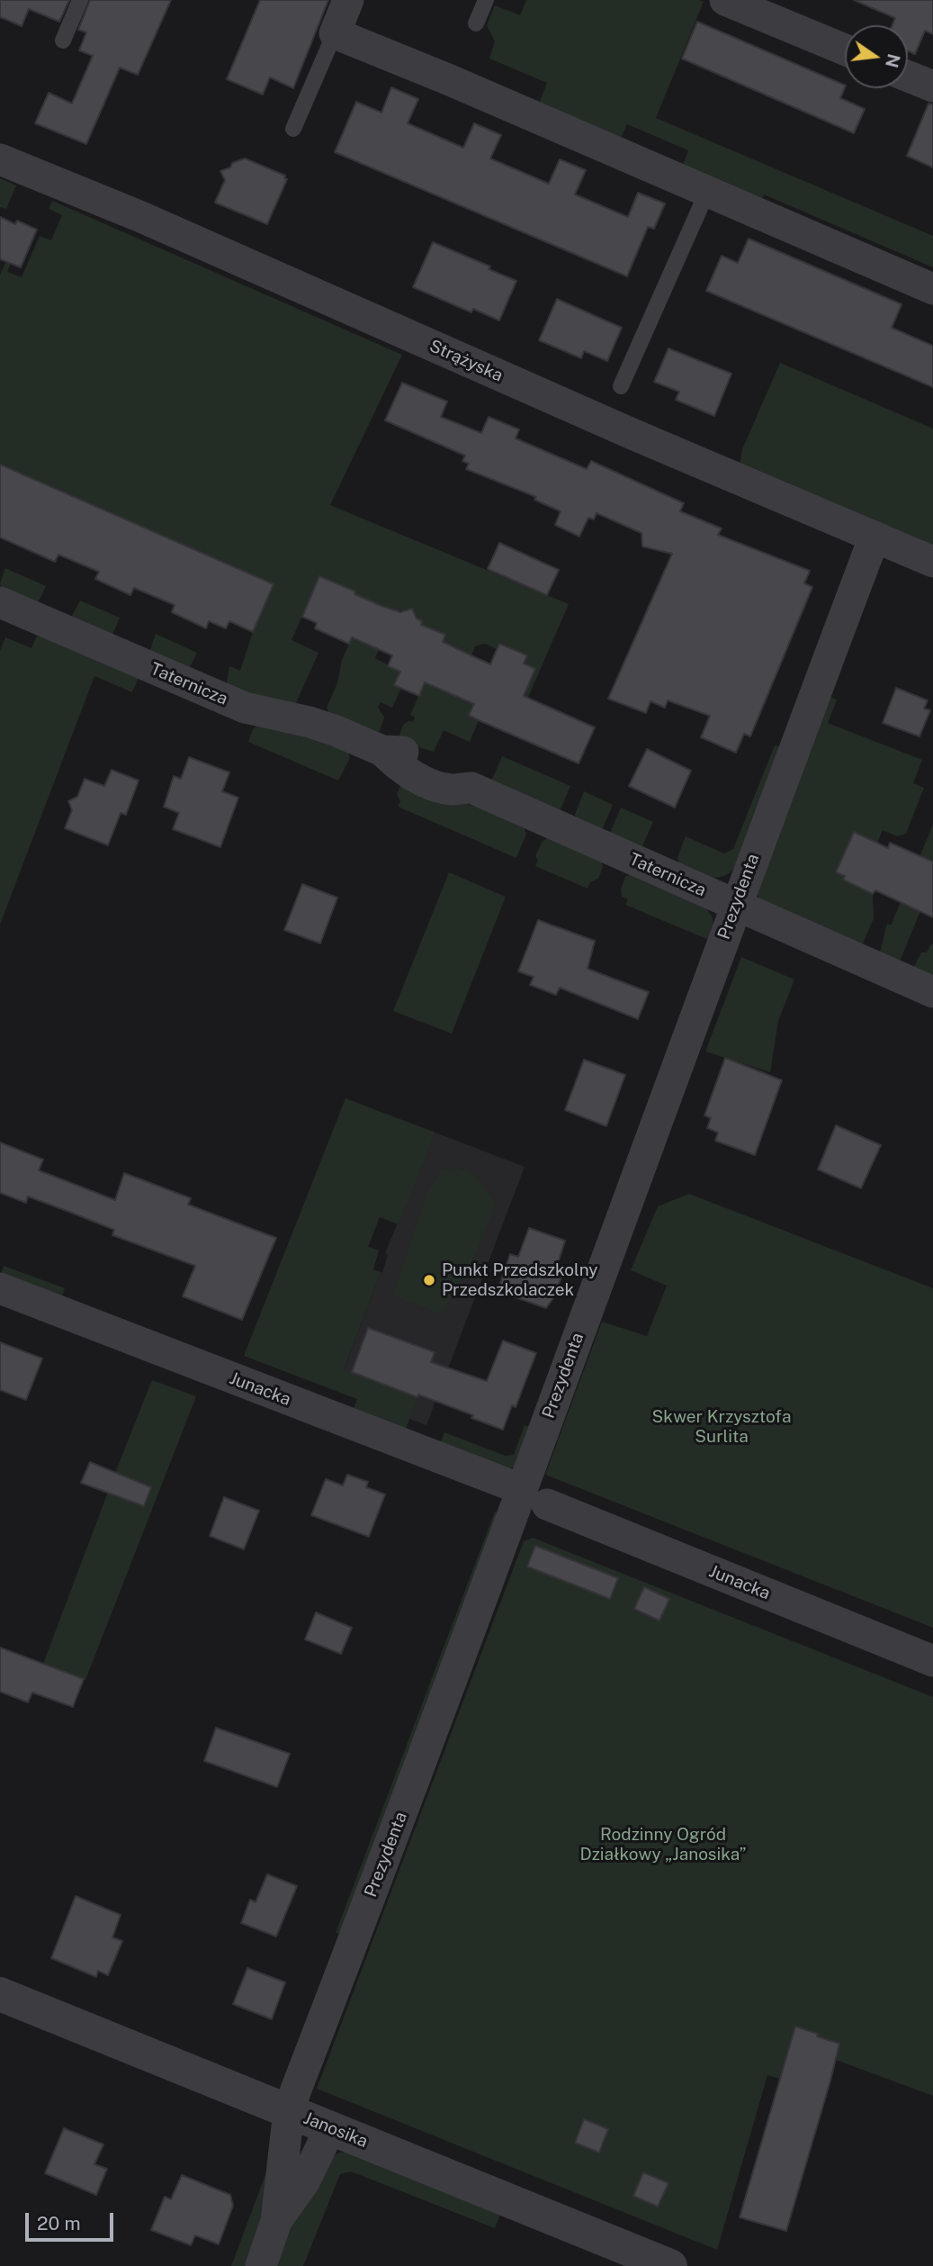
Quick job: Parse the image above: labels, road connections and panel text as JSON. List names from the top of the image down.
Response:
{
  "streets": {
    "street": [
      "Strążyska",
      "Taternicza",
      "Prezydenta",
      "Junacka",
      "Janosika"
    ]
  },
  "crossings": [
    ["Strążyska", "Prezydenta"],
    ["Taternicza", "Prezydenta"],
    ["Prezydenta", "Junacka"],
    ["Prezydenta", "Janosika"]
  ],
  "parks": ["Skwer Krzysztofa Surlita", "Rodzinny Ogród Działkowy „Janosika”"],
  "places": ["Punkt Przedszkolny Przedszkolaczek"],
  "scale_bar": "20 m",
  "north": "right"
}
